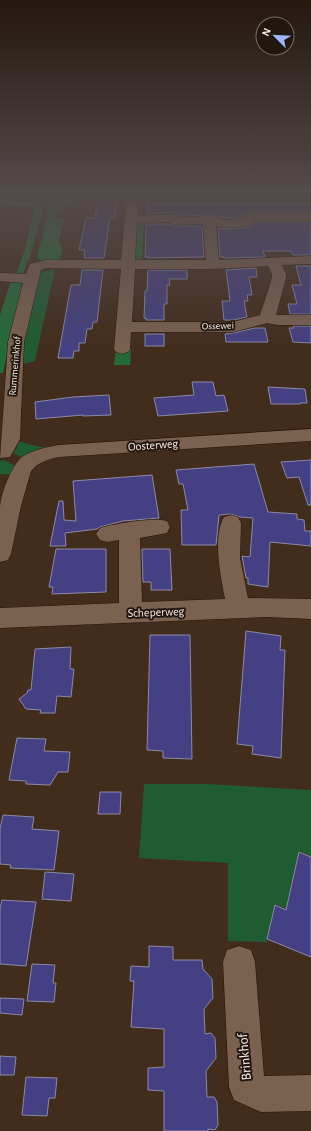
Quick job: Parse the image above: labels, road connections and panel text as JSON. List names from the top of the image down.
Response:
{
  "streets": {
    "street": [
      "Ossewei",
      "Rummerinkhof",
      "Oosterweg",
      "Scheperweg",
      "Brinkhof"
    ]
  },
  "north": "top left"
}
